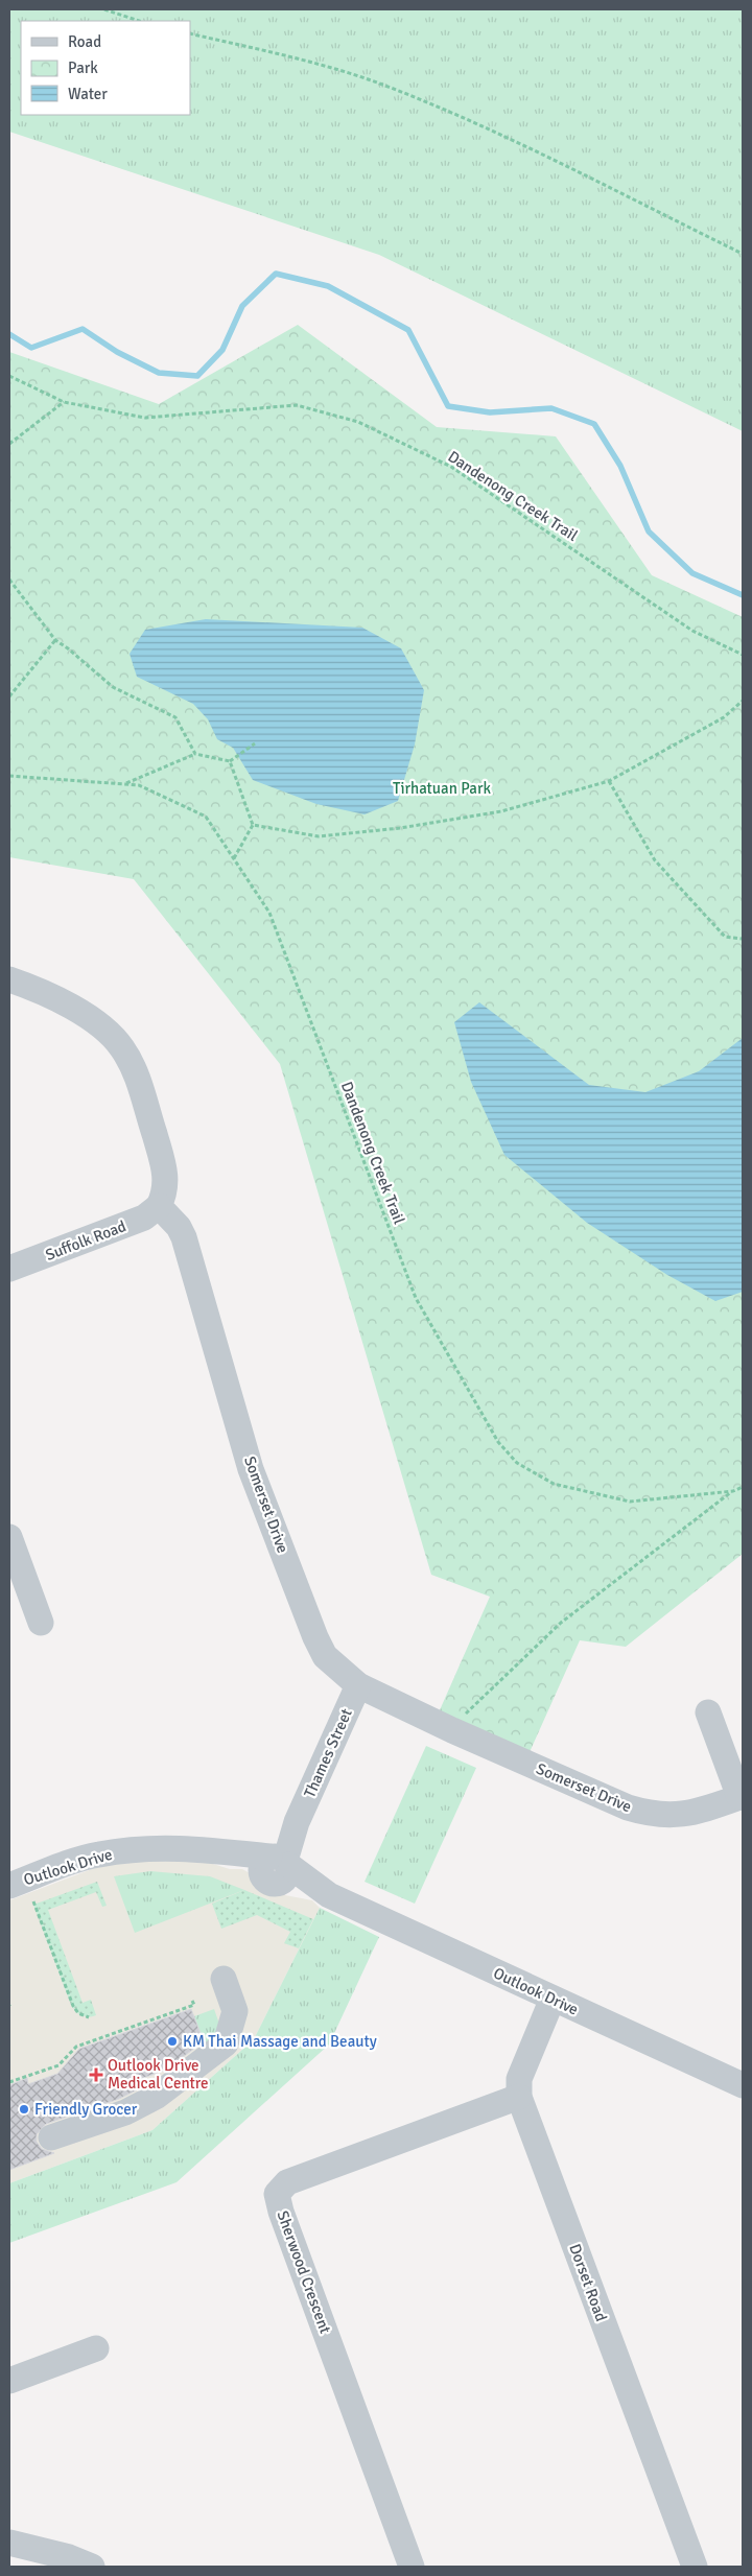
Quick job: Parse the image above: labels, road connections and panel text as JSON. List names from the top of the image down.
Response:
{
  "streets": {
    "street": [
      "Suffolk Road",
      "Somerset Drive",
      "Thames Street",
      "Outlook Drive",
      "Sherwood Crescent",
      "Dorset Road"
    ],
    "path": ["Dandenong Creek Trail"]
  },
  "crossings": [
    ["Suffolk Road", "Somerset Drive"],
    ["Somerset Drive", "Thames Street"],
    ["Thames Street", "Outlook Drive"],
    ["Outlook Drive", "Dorset Road"],
    ["Sherwood Crescent", "Dorset Road"]
  ],
  "parks": ["Tirhatuan Park"],
  "places": {
    "other": ["KM Thai Massage and Beauty", "Friendly Grocer"],
    "health": ["Outlook Drive Medical Centre"]
  },
  "legend": ["Road", "Park", "Water"]
}
